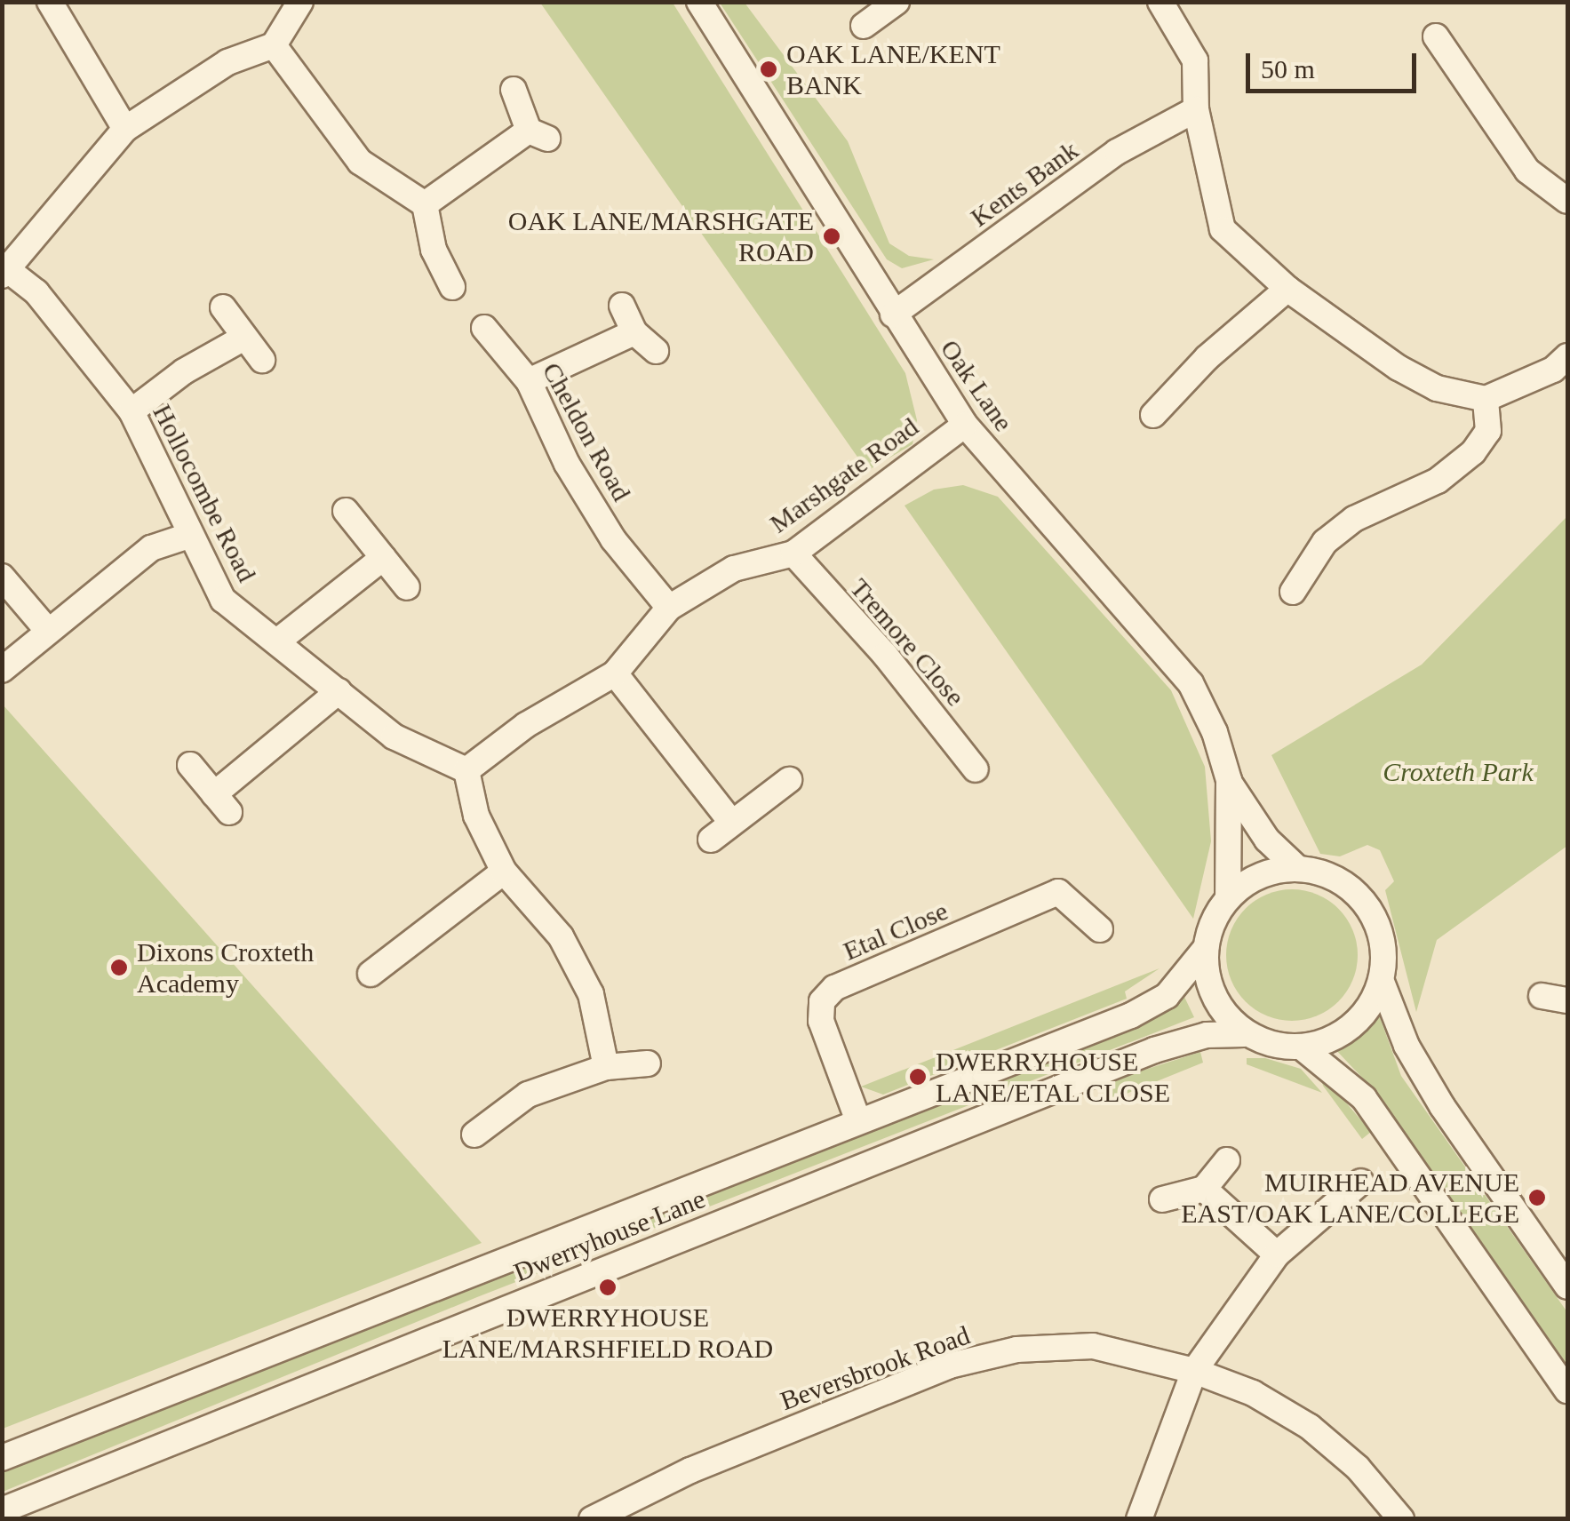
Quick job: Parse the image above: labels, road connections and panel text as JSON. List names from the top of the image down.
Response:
{
  "streets": {
    "street": [
      "Kents Bank",
      "Oak Lane",
      "Cheldon Road",
      "Marshgate Road",
      "Hollocombe Road",
      "Tremore Close",
      "Etal Close",
      "Dwerryhouse Lane",
      "Beversbrook Road"
    ]
  },
  "crossings": [
    ["Kents Bank", "Oak Lane"],
    ["Oak Lane", "Marshgate Road"],
    ["Oak Lane", "Dwerryhouse Lane"],
    ["Cheldon Road", "Marshgate Road"],
    ["Marshgate Road", "Hollocombe Road"],
    ["Marshgate Road", "Tremore Close"],
    ["Etal Close", "Dwerryhouse Lane"]
  ],
  "parks": ["Croxteth Park"],
  "places": [
    "OAK LANE/KENT BANK",
    "OAK LANE/MARSHGATE ROAD",
    "Dixons Croxteth Academy",
    "DWERRYHOUSE LANE/ETAL CLOSE",
    "MUIRHEAD AVENUE EAST/OAK LANE/COLLEGE",
    "DWERRYHOUSE LANE/MARSHFIELD ROAD"
  ],
  "scale_bar": "50 m"
}
